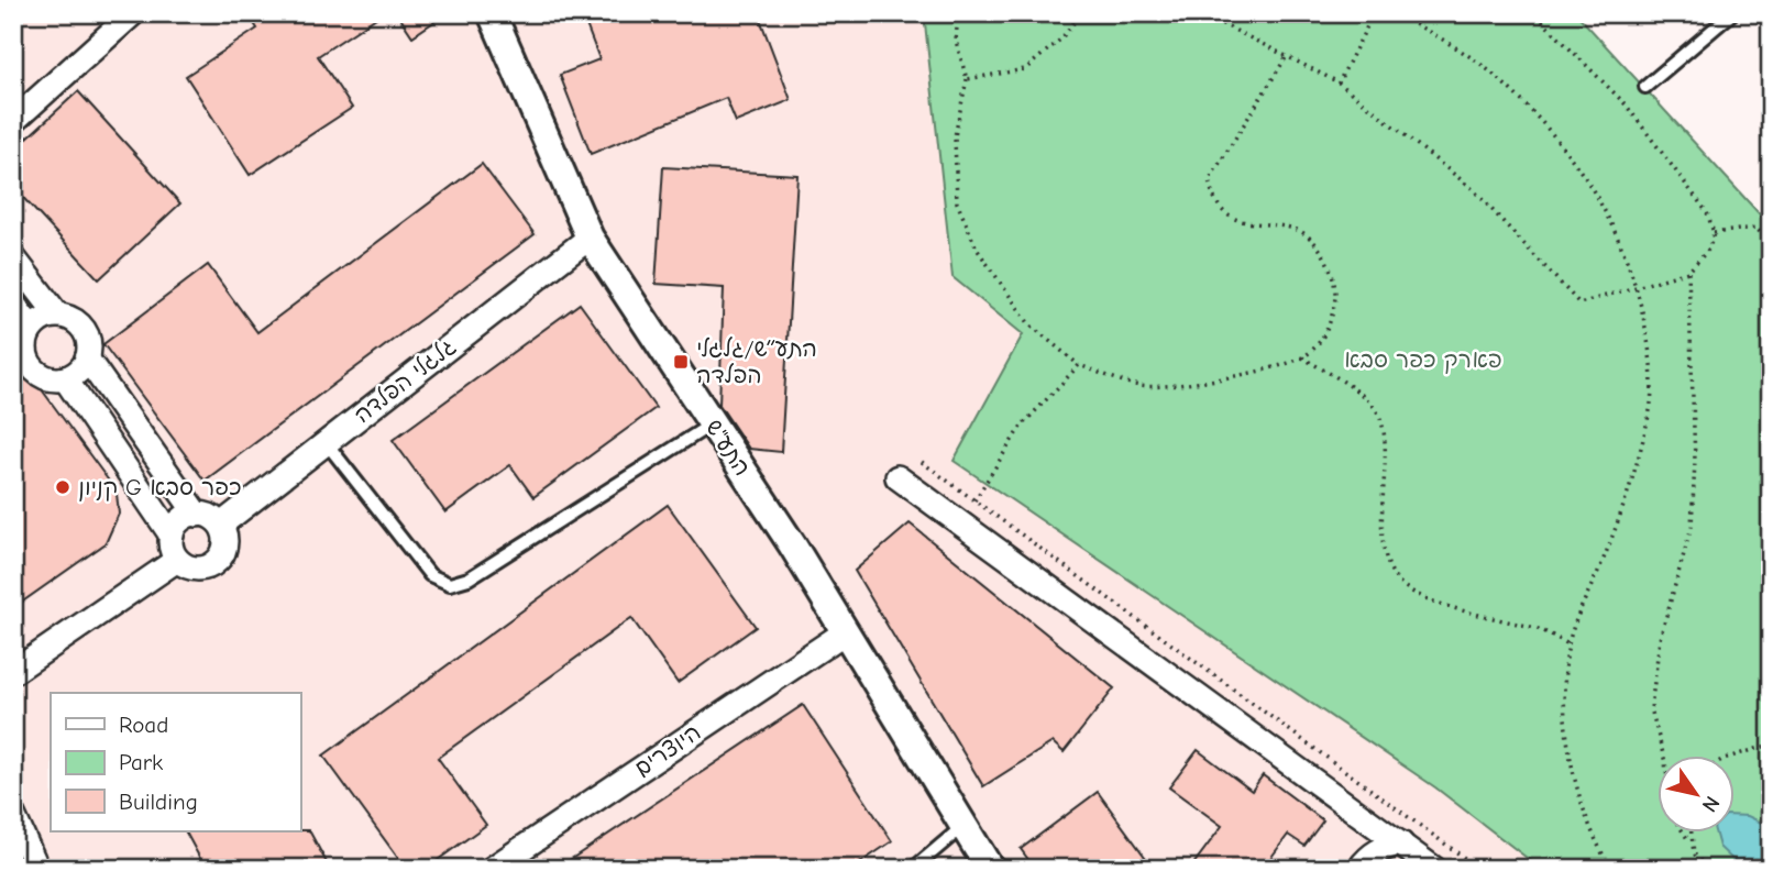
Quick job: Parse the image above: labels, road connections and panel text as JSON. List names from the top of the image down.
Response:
{
  "streets": {
    "street": ["גלגלי הפלדה", "התע\"ש", "היוצרים"]
  },
  "crossings": [
    ["גלגלי הפלדה", "התע\"ש"],
    ["התע\"ש", "היוצרים"]
  ],
  "parks": ["פארק כפר סבא"],
  "places": {
    "transit": ["התע״ש/גלגלי הפלדה"],
    "other": ["קניון G כפר סבא"]
  },
  "legend": ["Road", "Park", "Building"],
  "north": "bottom right"
}
